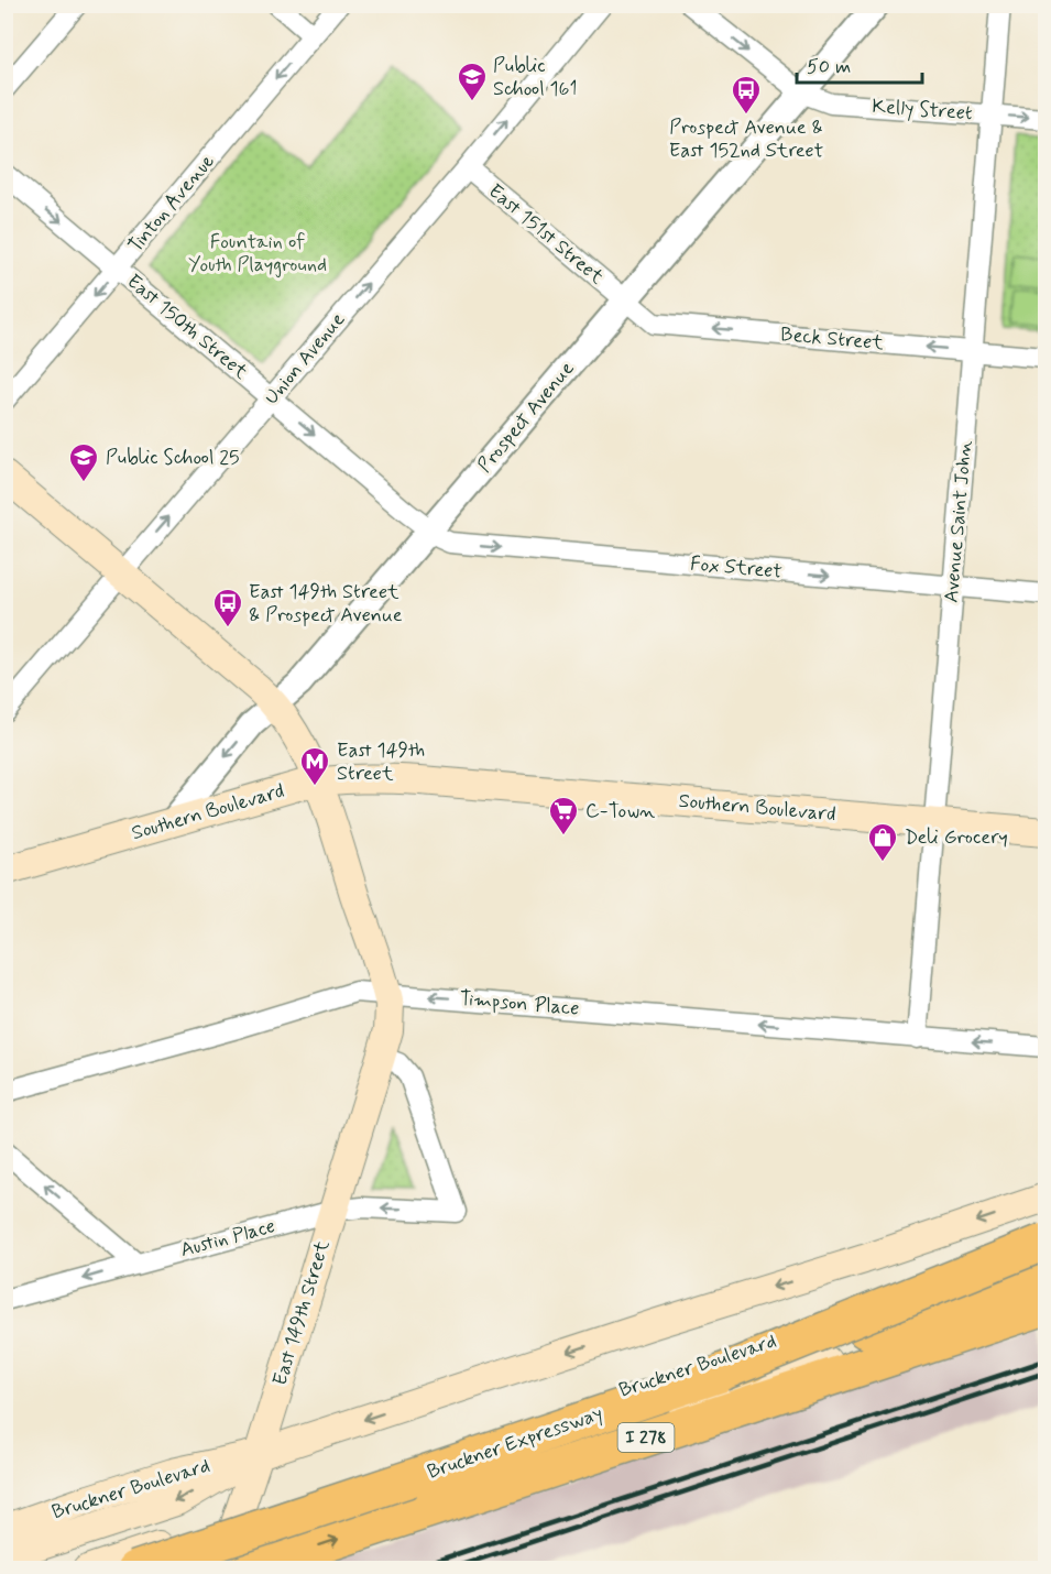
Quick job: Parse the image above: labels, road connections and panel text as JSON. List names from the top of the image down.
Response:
{
  "streets": {
    "highway": ["I 278", "Bruckner Expressway"],
    "main road": ["Southern Boulevard", "East 149th Street", "Bruckner Boulevard"],
    "street": [
      "Kelly Street",
      "Tinton Avenue",
      "East 151st Street",
      "East 150th Street",
      "Beck Street",
      "Union Avenue",
      "Prospect Avenue",
      "Avenue Saint John",
      "Fox Street",
      "Timpson Place",
      "Austin Place"
    ]
  },
  "crossings": [
    ["Kelly Street", "Prospect Avenue"],
    ["Kelly Street", "Avenue Saint John"],
    ["Tinton Avenue", "East 150th Street"],
    ["East 151st Street", "Beck Street"],
    ["East 151st Street", "Union Avenue"],
    ["East 151st Street", "Prospect Avenue"],
    ["East 150th Street", "Union Avenue"],
    ["East 150th Street", "Prospect Avenue"],
    ["East 150th Street", "Fox Street"],
    ["Beck Street", "Prospect Avenue"],
    ["Beck Street", "Avenue Saint John"],
    ["Union Avenue", "East 149th Street"],
    ["Prospect Avenue", "Fox Street"],
    ["Prospect Avenue", "Southern Boulevard"],
    ["Prospect Avenue", "East 149th Street"],
    ["Avenue Saint John", "Fox Street"],
    ["Avenue Saint John", "Southern Boulevard"],
    ["Avenue Saint John", "Timpson Place"],
    ["Southern Boulevard", "East 149th Street"],
    ["Timpson Place", "East 149th Street"],
    ["Austin Place", "East 149th Street"],
    ["East 149th Street", "Bruckner Boulevard"],
    ["East 149th Street", "Bruckner Expressway"],
    ["Bruckner Boulevard", "Bruckner Expressway"]
  ],
  "one_way": [
    "Kelly Street",
    "Tinton Avenue",
    "East 150th Street",
    "Beck Street",
    "Union Avenue",
    "Fox Street",
    "Timpson Place"
  ],
  "parks": ["Fountain of Youth Playground"],
  "places": {
    "school or university": ["Public School 161", "Public School 25"],
    "bus stop": ["Prospect Avenue & East 152nd Street", "East 149th Street & Prospect Avenue"],
    "metro station": ["East 149th Street"],
    "supermarket": ["C-Town"],
    "shop": ["Deli Grocery"]
  },
  "scale_bar": "50 m"
}
